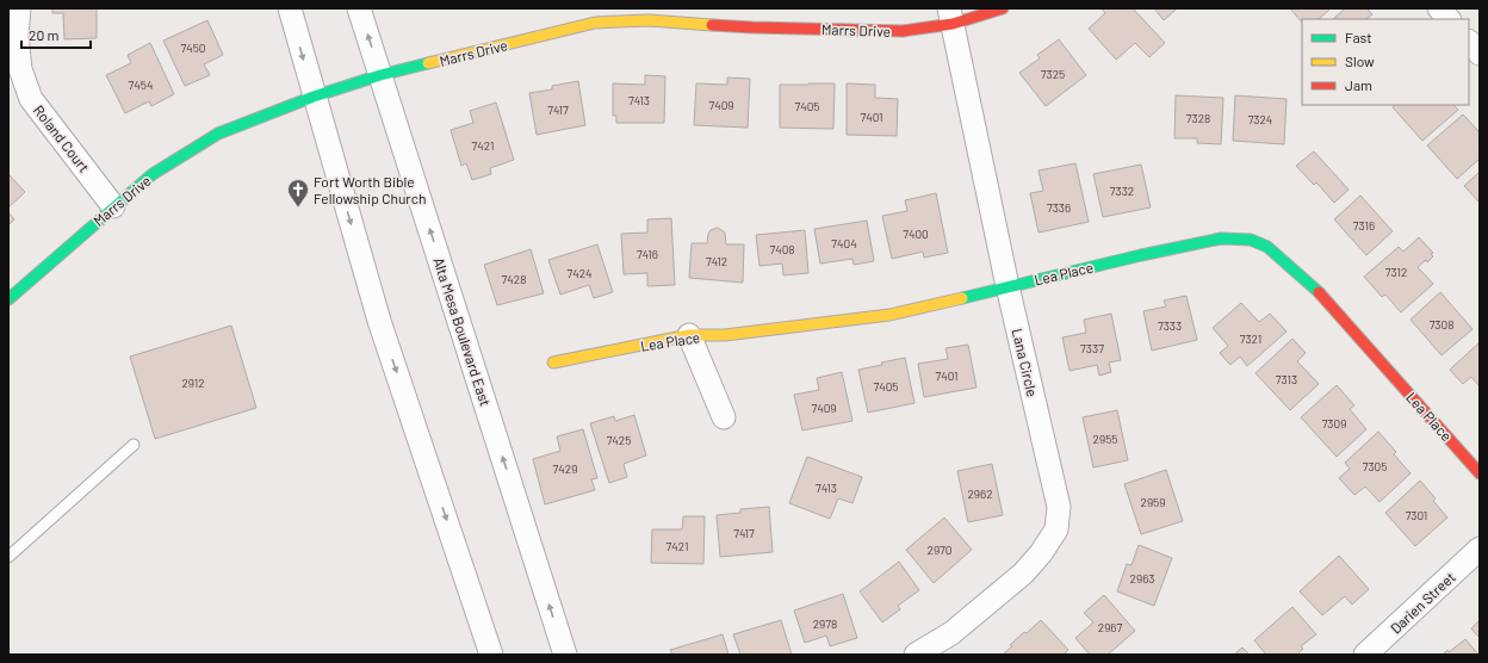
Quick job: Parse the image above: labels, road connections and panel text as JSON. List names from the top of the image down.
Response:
{
  "streets": {
    "street": [
      "Marrs Drive",
      "Roland Court",
      "Lea Place",
      "Alta Mesa Boulevard East",
      "Lana Circle",
      "Darien Street"
    ]
  },
  "crossings": [
    ["Marrs Drive", "Roland Court"],
    ["Marrs Drive", "Alta Mesa Boulevard East"],
    ["Marrs Drive", "Lana Circle"],
    ["Lea Place", "Lana Circle"]
  ],
  "places": {
    "church": ["Fort Worth Bible Fellowship Church"]
  },
  "house_numbers": [
    "7450",
    "7325",
    "7454",
    "7413",
    "7409",
    "7405",
    "7417",
    "7401",
    "7328",
    "7324",
    "7421",
    "7332",
    "7336",
    "7316",
    "7400",
    "7404",
    "7408",
    "7416",
    "7412",
    "7312",
    "7424",
    "7428",
    "7308",
    "7333",
    "7321",
    "7337",
    "7401",
    "7313",
    "2912",
    "7405",
    "7409",
    "7309",
    "2955",
    "7425",
    "7305",
    "7429",
    "7413",
    "2962",
    "2959",
    "7301",
    "7417",
    "7421",
    "2970",
    "2963",
    "2978",
    "2967"
  ],
  "legend": ["Fast", "Slow", "Jam"],
  "scale_bar": "20 m"
}
